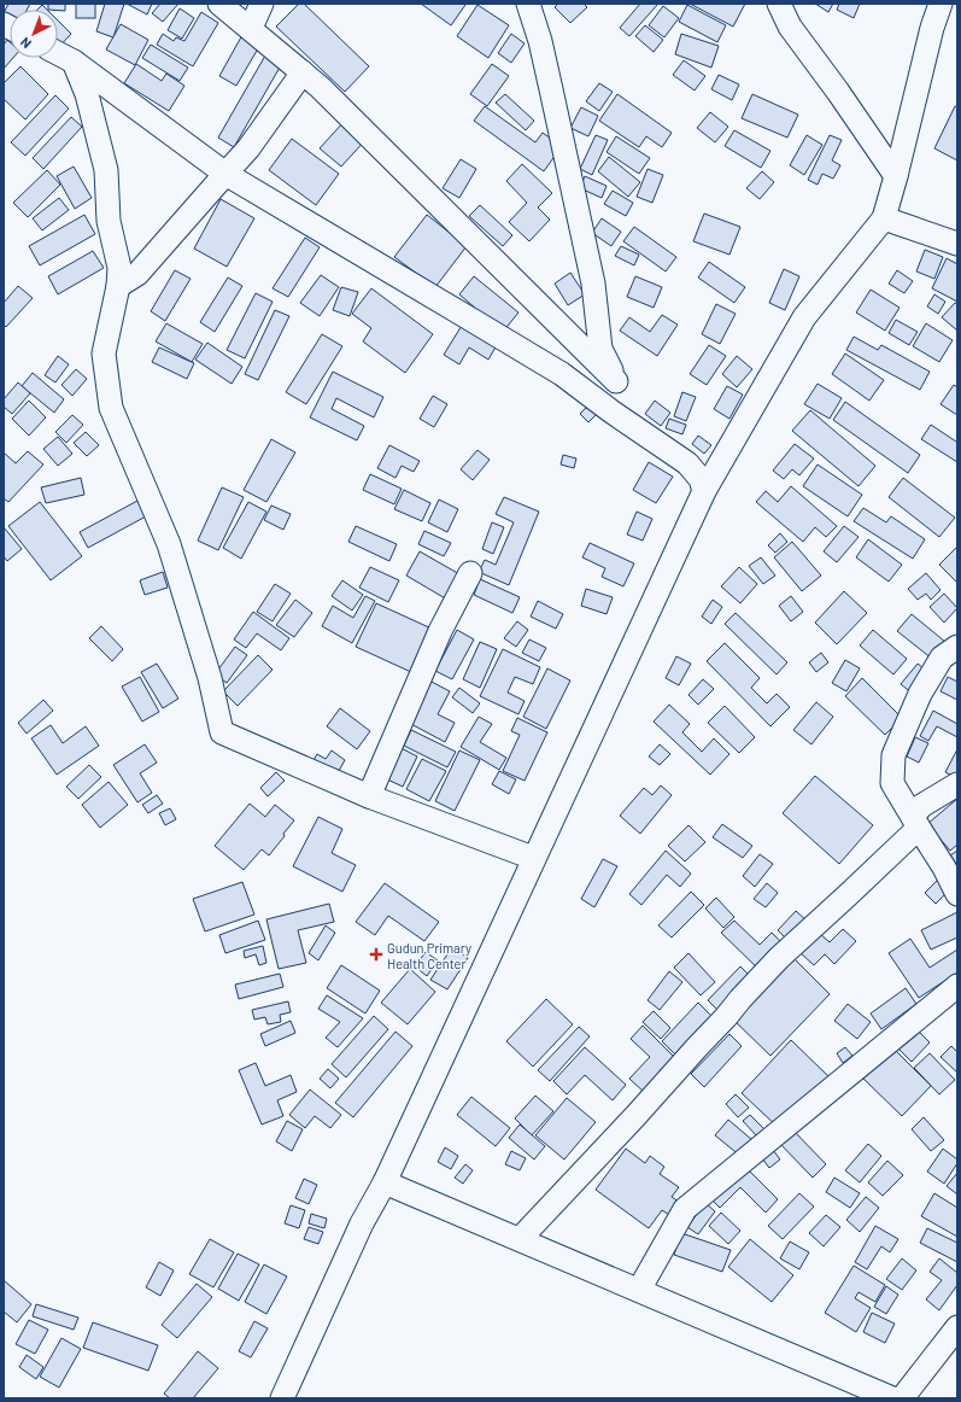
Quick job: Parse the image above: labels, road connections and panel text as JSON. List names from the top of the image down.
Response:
{
  "places": {
    "health": ["Gudun Primary Health Center"]
  },
  "north": "bottom left"
}
